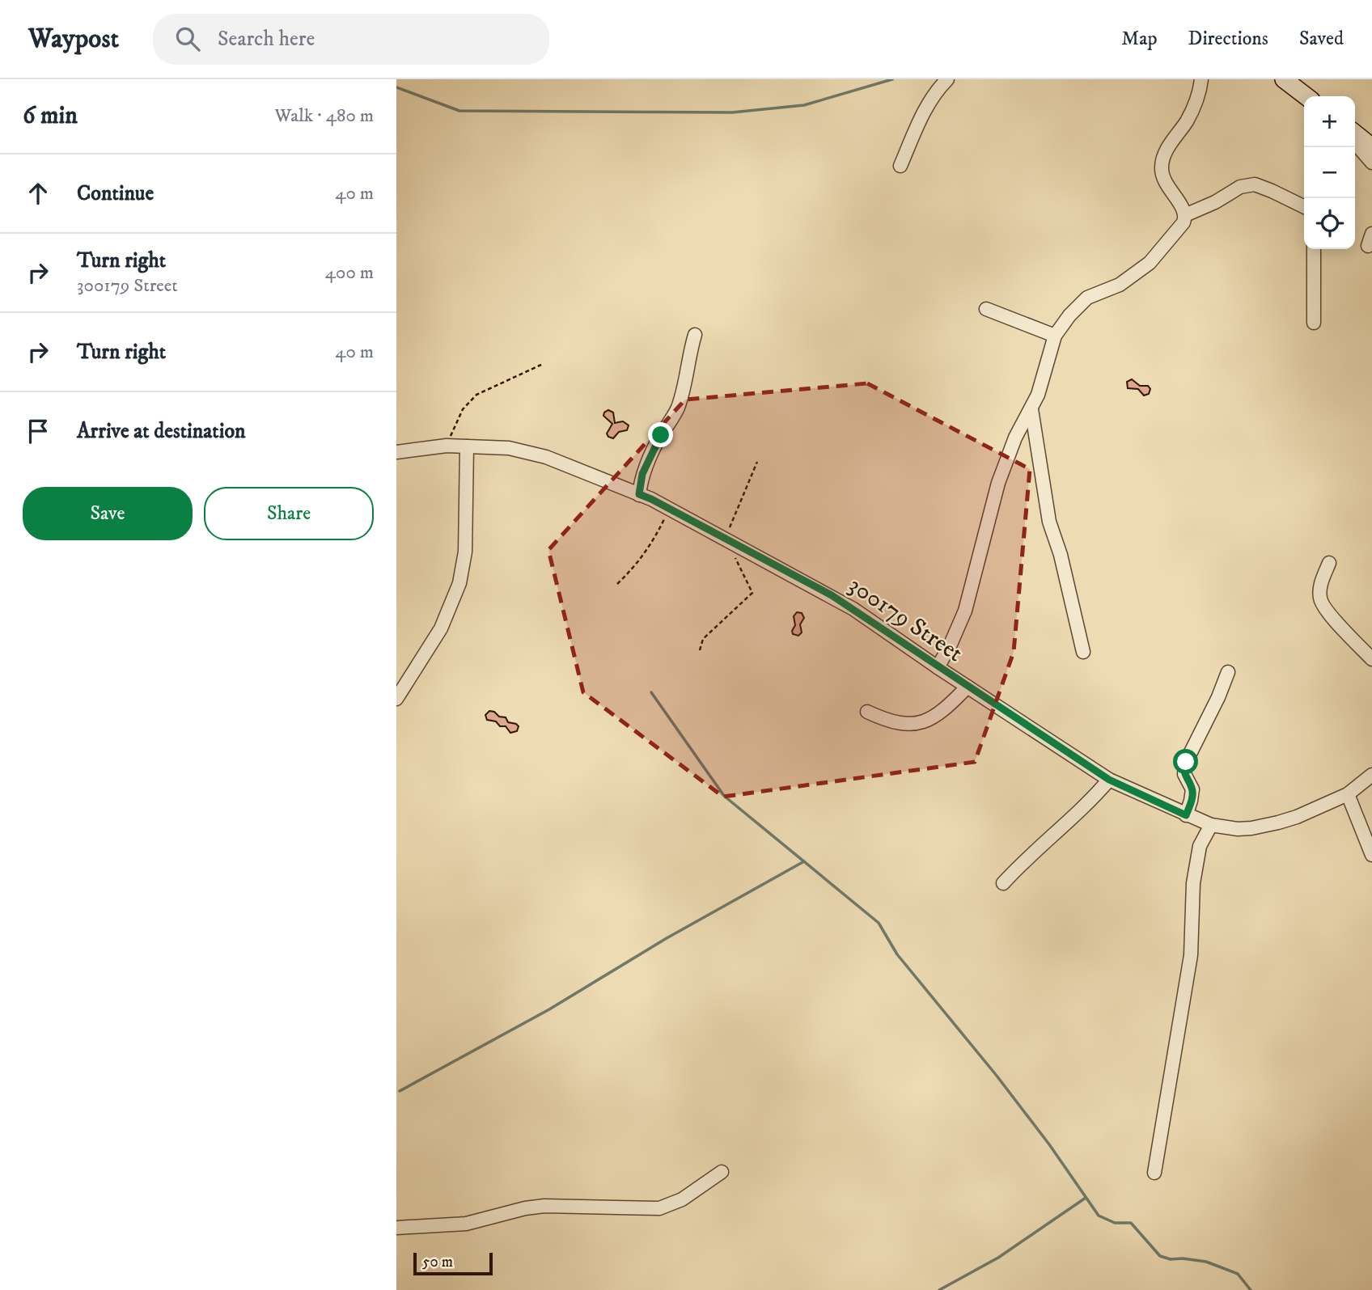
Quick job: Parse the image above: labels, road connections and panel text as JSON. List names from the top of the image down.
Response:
{
  "streets": {
    "street": ["300179 Street"]
  },
  "scale_bar": "50 m",
  "page": {
    "header": "Waypost",
    "search": "Search here",
    "nav": ["Map", "Directions", "Saved"],
    "heading": ["6 min", "Walk · 480 m"],
    "map_buttons": ["+", "−"],
    "list": [
      ["Continue", "40 m"],
      ["Turn right", "300179 Street", "400 m"],
      ["Turn right", "40 m"],
      "Arrive at destination"
    ],
    "buttons": ["Save", "Share"],
    "scale": "50 m"
  }
}
